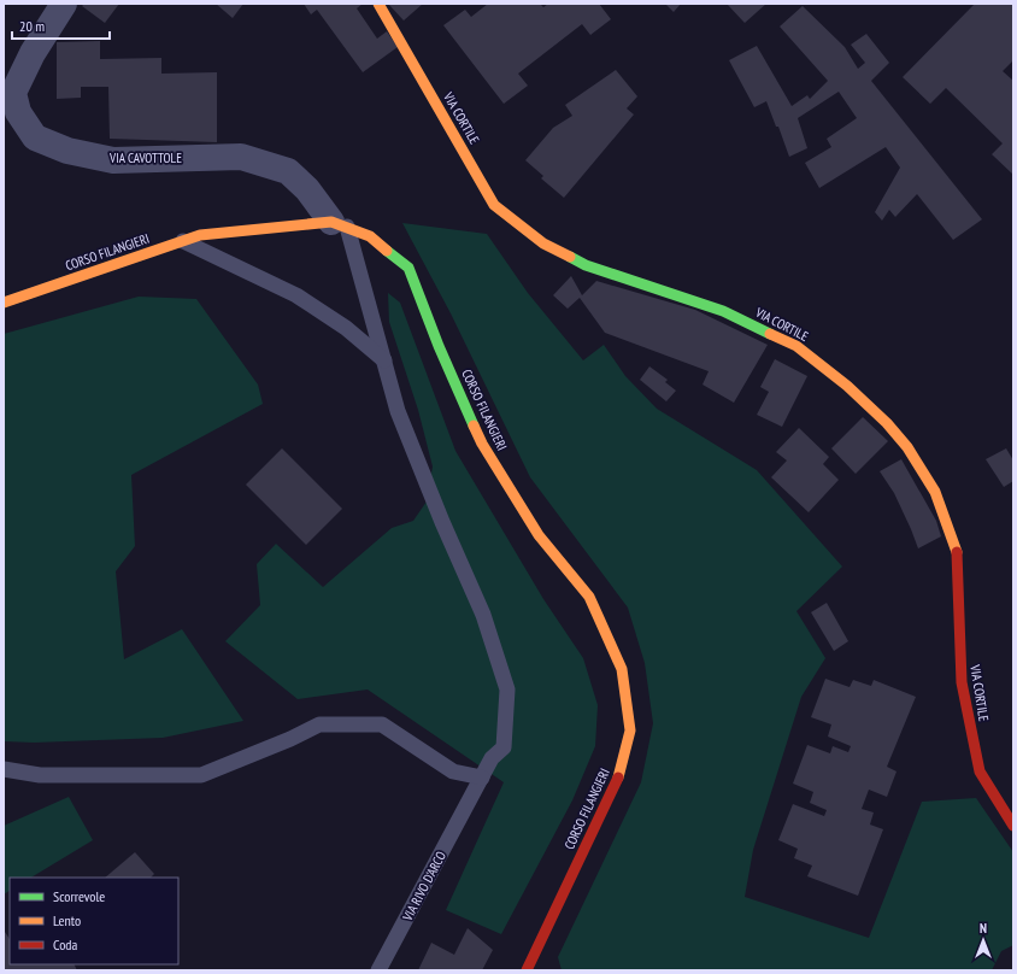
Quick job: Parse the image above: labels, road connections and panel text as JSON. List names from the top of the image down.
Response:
{
  "streets": {
    "street": ["VIA CORTILE", "VIA CAVOTTOLE", "CORSO FILANGIERI"],
    "lane": ["VIA RIVO D'ARCO"]
  },
  "crossings": [
    ["VIA CAVOTTOLE", "CORSO FILANGIERI"],
    ["VIA CAVOTTOLE", "VIA RIVO D'ARCO"],
    ["CORSO FILANGIERI", "VIA RIVO D'ARCO"]
  ],
  "legend": ["Scorrevole", "Lento", "Coda"],
  "scale_bar": "20 m",
  "north": "top"
}
